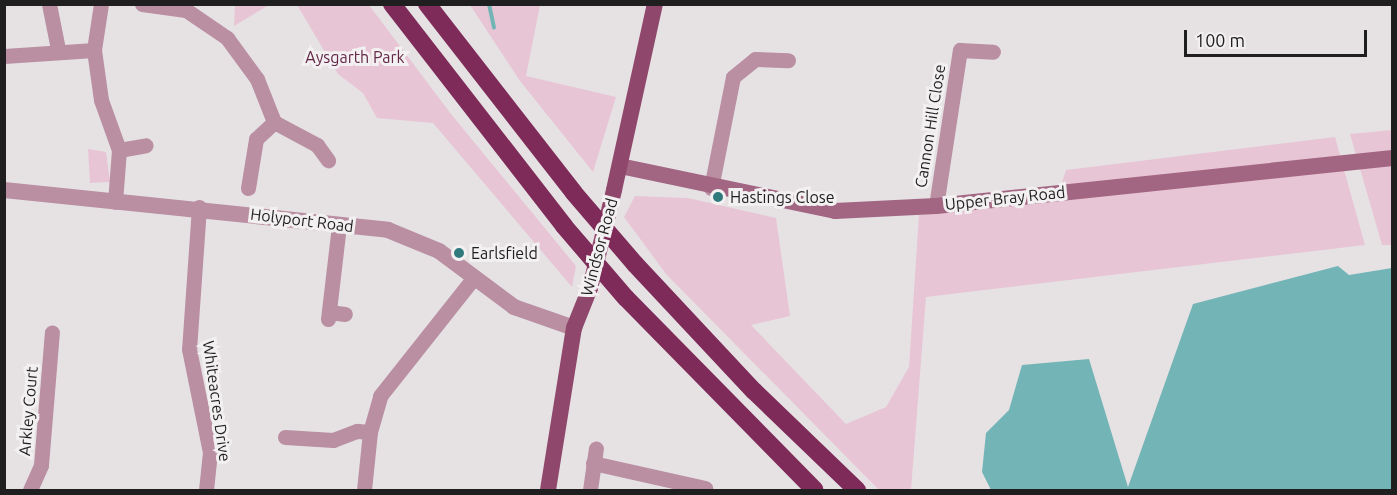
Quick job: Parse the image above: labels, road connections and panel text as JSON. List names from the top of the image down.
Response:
{
  "streets": {
    "main road": ["Upper Bray Road", "Windsor Road"],
    "street": [
      "Cannon Hill Close",
      "Holyport Road",
      "Whiteacres Drive",
      "Arkley Court"
    ]
  },
  "crossings": [
    ["Cannon Hill Close", "Upper Bray Road"],
    ["Upper Bray Road", "Windsor Road"],
    ["Holyport Road", "Windsor Road"],
    ["Holyport Road", "Whiteacres Drive"]
  ],
  "parks": ["Aysgarth Park"],
  "places": ["Hastings Close", "Earlsfield"],
  "scale_bar": "100 m"
}
